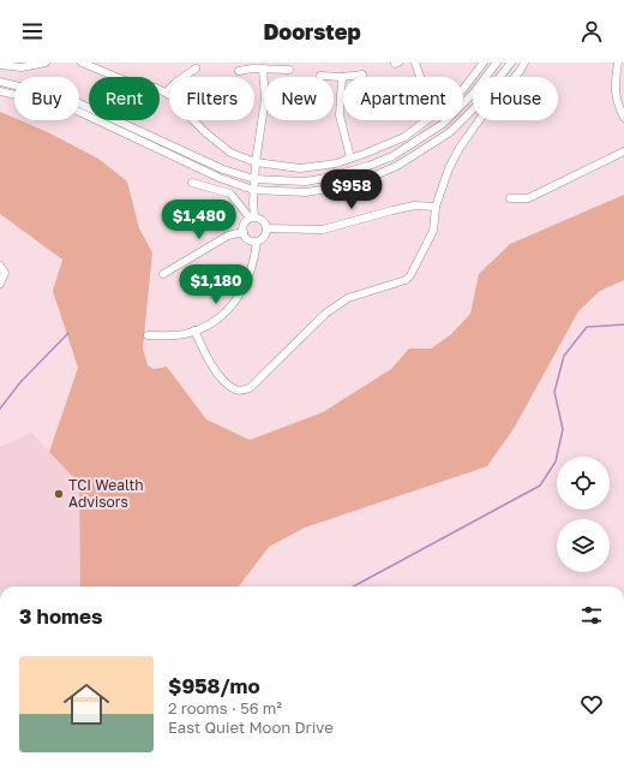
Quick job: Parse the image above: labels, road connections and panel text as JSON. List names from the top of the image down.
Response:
{
  "places": ["TCI Wealth Advisors"],
  "page": {
    "header": "Doorstep",
    "chip": [
      "Buy",
      "Rent",
      "Filters",
      "New",
      "Apartment",
      "House"
    ],
    "price": ["$958", "$1,480", "$1,180"],
    "heading": "3 homes",
    "list": [
      {
        "name": "$958/mo",
        "note": "2 rooms · 56 m² · East Quiet Moon Drive"
      }
    ]
  }
}
